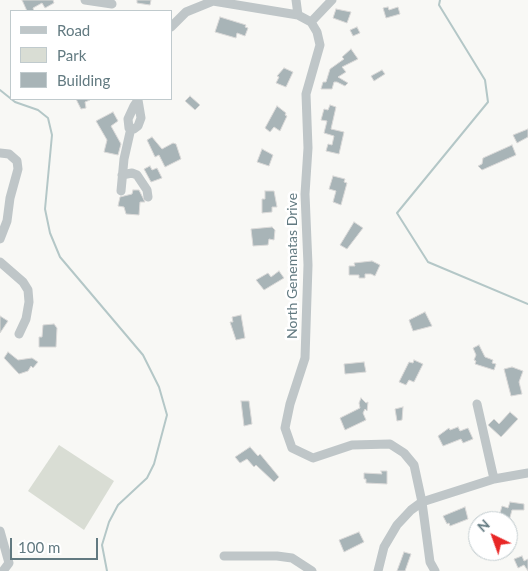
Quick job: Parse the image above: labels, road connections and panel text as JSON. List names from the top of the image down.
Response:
{
  "streets": {
    "street": ["North Genematas Drive"]
  },
  "legend": ["Road", "Park", "Building"],
  "scale_bar": "100 m",
  "north": "top left"
}
